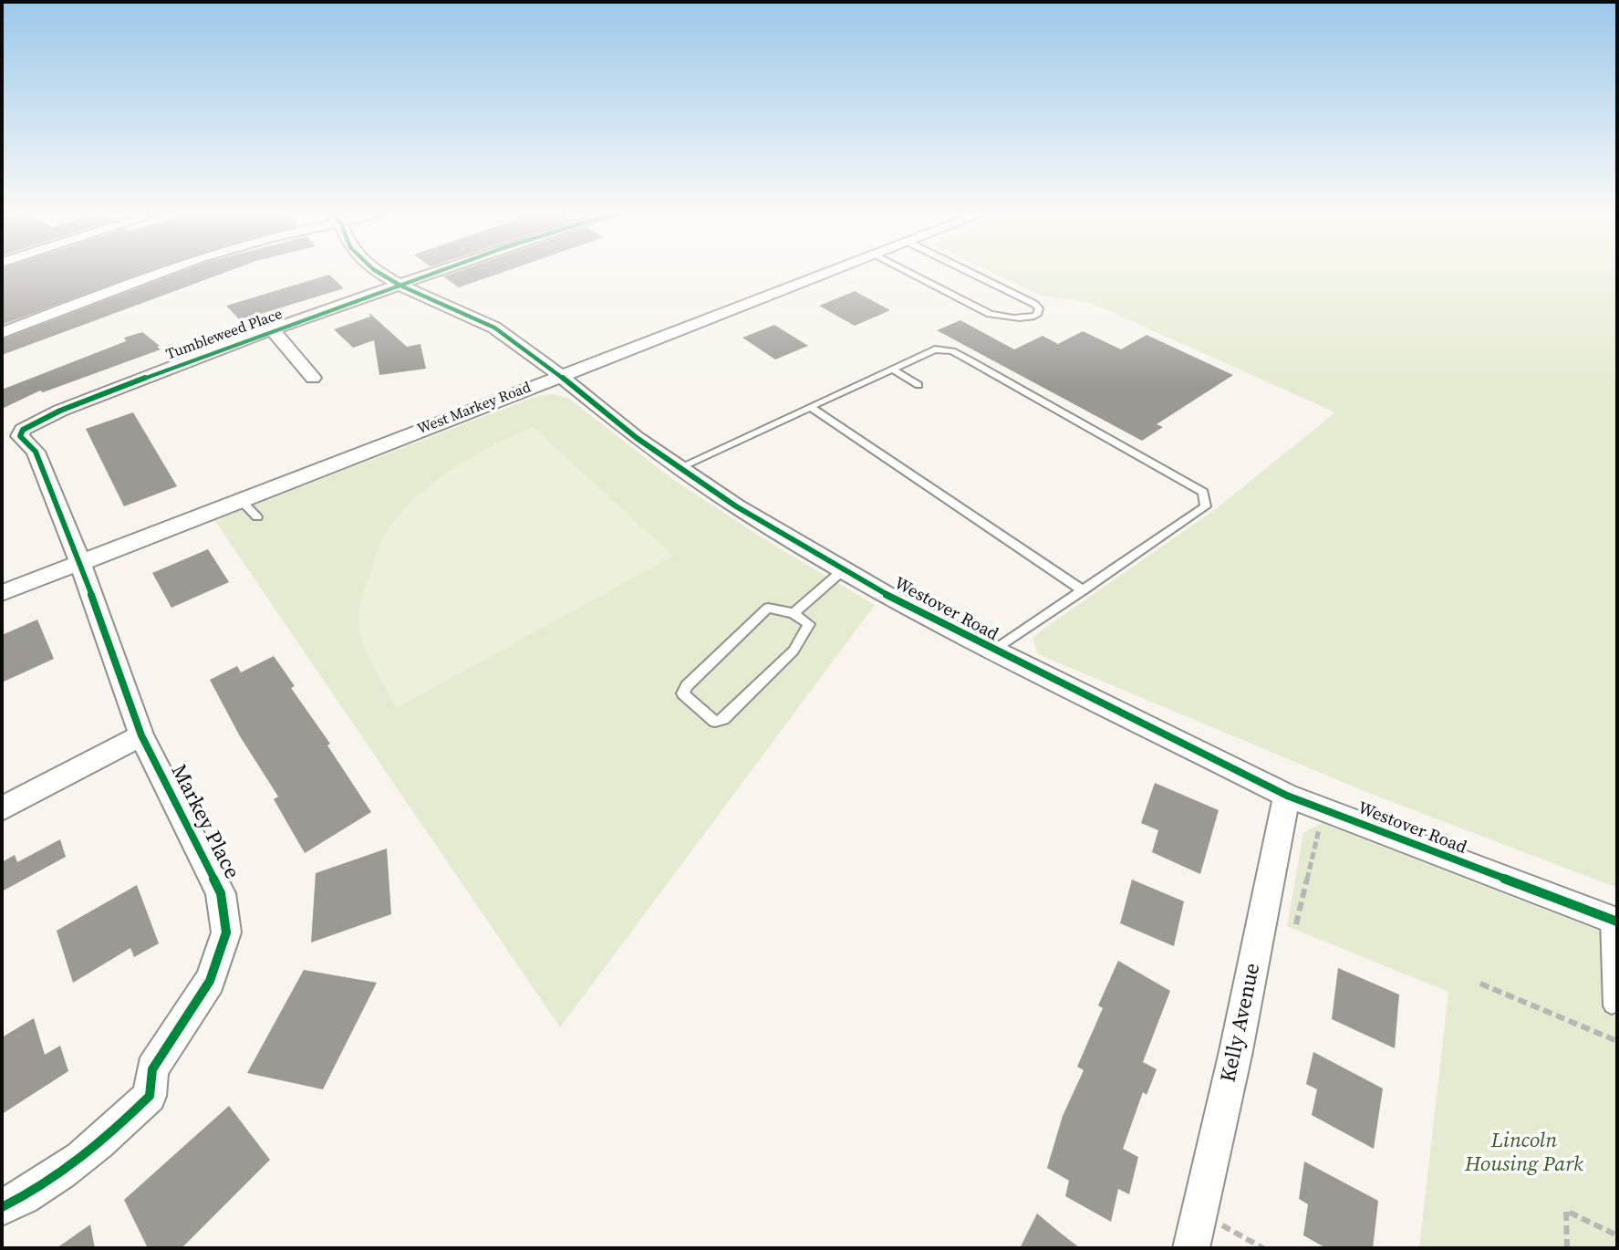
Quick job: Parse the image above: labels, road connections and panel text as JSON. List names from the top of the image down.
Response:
{
  "streets": {
    "street": [
      "Tumbleweed Place",
      "West Markey Road",
      "Westover Road",
      "Markey Place",
      "Kelly Avenue"
    ]
  },
  "crossings": [
    ["Tumbleweed Place", "West Markey Road"],
    ["Tumbleweed Place", "Westover Road"],
    ["Tumbleweed Place", "Markey Place"],
    ["West Markey Road", "Westover Road"],
    ["West Markey Road", "Markey Place"],
    ["Westover Road", "Kelly Avenue"]
  ],
  "parks": ["Lincoln Housing Park"]
}
